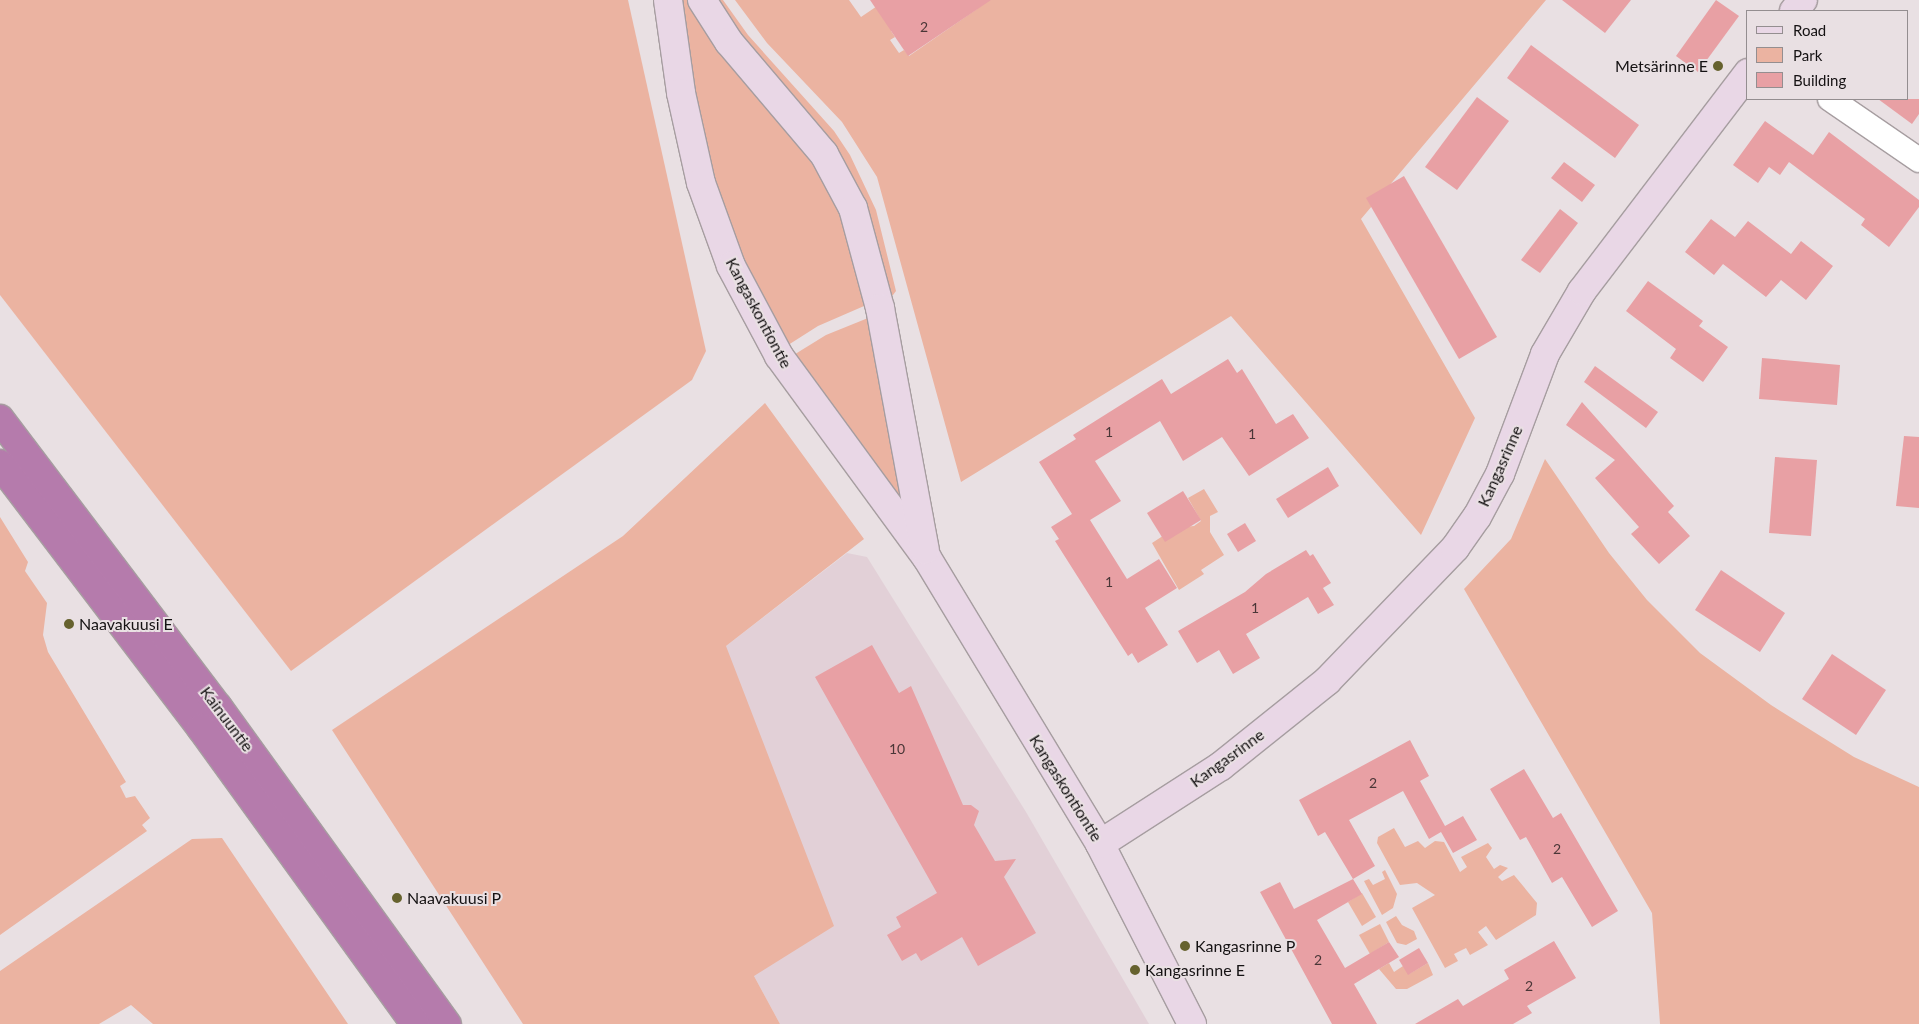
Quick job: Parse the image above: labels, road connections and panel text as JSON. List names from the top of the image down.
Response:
{
  "streets": {
    "highway": ["Kainuuntie"],
    "street": ["Kangaskontiontie", "Kangasrinne"]
  },
  "crossings": [
    ["Kangaskontiontie", "Kangasrinne"]
  ],
  "places": [
    "Metsärinne E",
    "Naavakuusi E",
    "Naavakuusi P",
    "Kangasrinne P",
    "Kangasrinne E"
  ],
  "house_numbers": [
    "2",
    "1",
    "1",
    "1",
    "1",
    "10",
    "2",
    "2",
    "2",
    "2"
  ],
  "legend": ["Road", "Park", "Building"]
}
